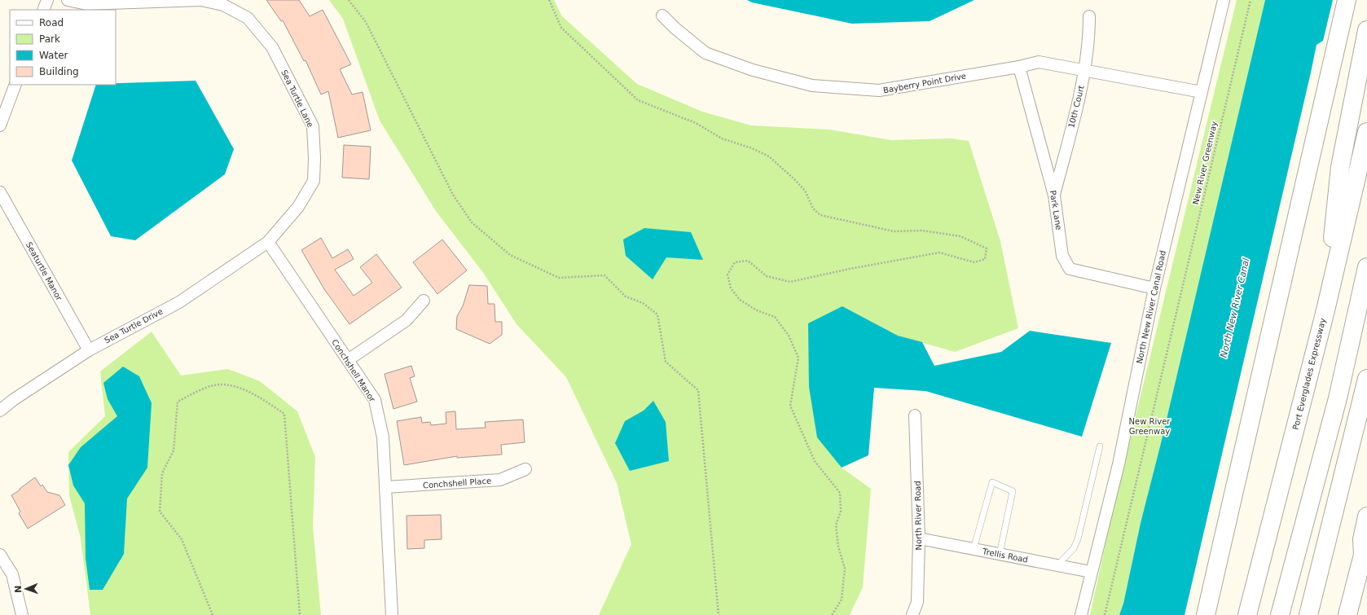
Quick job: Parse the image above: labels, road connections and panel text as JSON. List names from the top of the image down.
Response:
{
  "streets": {
    "main road": ["Port Everglades Expressway"],
    "street": [
      "Bayberry Point Drive",
      "Sea Turtle Lane",
      "10th Court",
      "Park Lane",
      "Seaturtle Manor",
      "North New River Canal Road",
      "Sea Turtle Drive",
      "Conchshell Manor",
      "Conchshell Place",
      "North River Road",
      "Trellis Road"
    ],
    "path": ["New River Greenway"]
  },
  "crossings": [
    ["Bayberry Point Drive", "10th Court"],
    ["Bayberry Point Drive", "Park Lane"],
    ["Bayberry Point Drive", "North New River Canal Road"],
    ["Sea Turtle Lane", "Sea Turtle Drive"],
    ["Sea Turtle Lane", "Conchshell Manor"],
    ["10th Court", "Park Lane"],
    ["Park Lane", "North New River Canal Road"],
    ["Seaturtle Manor", "Sea Turtle Drive"],
    ["North New River Canal Road", "Trellis Road"],
    ["Sea Turtle Drive", "Conchshell Manor"],
    ["Conchshell Manor", "Conchshell Place"],
    ["North River Road", "Trellis Road"]
  ],
  "water": ["North New River Canal"],
  "parks": ["New River Greenway"],
  "legend": [
    "Road",
    "Park",
    "Water",
    "Building"
  ],
  "north": "left"
}
